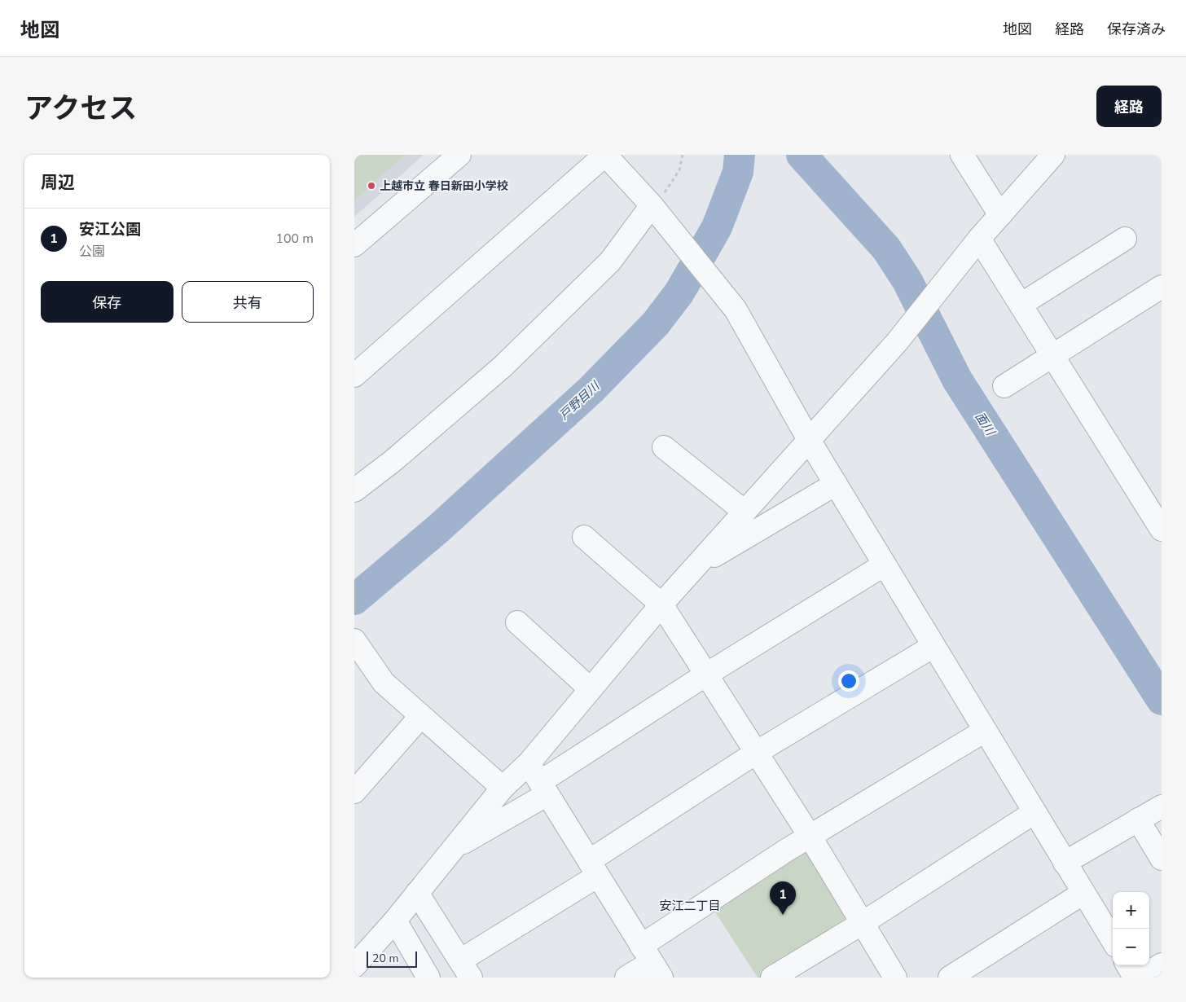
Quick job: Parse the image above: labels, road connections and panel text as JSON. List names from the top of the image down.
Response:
{
  "districts": ["安江二丁目"],
  "water": ["戸野目川", "面川"],
  "places": ["上越市立 春日新田小学校"],
  "scale_bar": "20 m",
  "page": {
    "header": "地図",
    "nav": ["地図", "経路", "保存済み"],
    "title": "アクセス",
    "buttons": [
      "経路",
      ["保存", "共有"]
    ],
    "heading": "周辺",
    "list": [
      {
        "mark": "1",
        "name": "安江公園",
        "note": "公園",
        "value": "100 m"
      }
    ],
    "pins": "1",
    "map_buttons": ["+", "−"],
    "scale": "20 m"
  }
}
